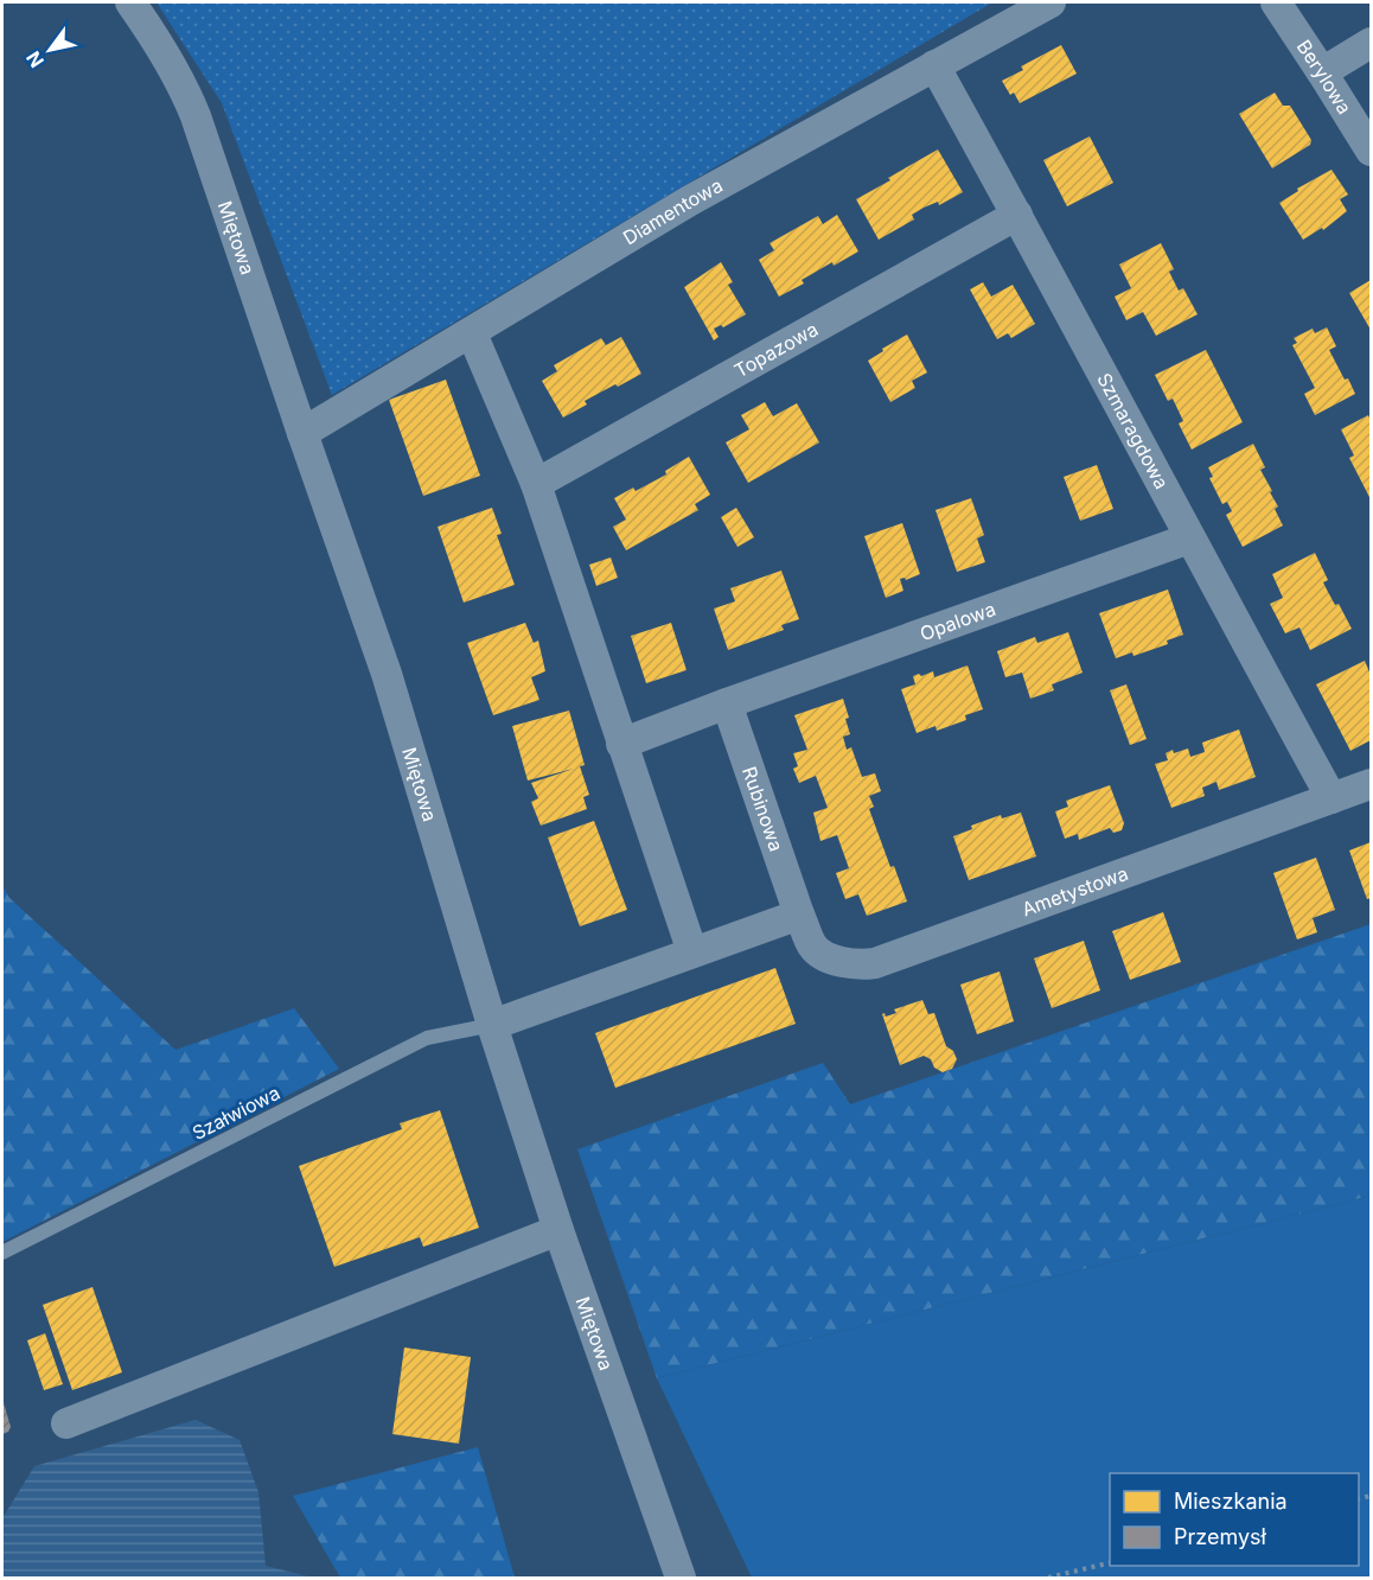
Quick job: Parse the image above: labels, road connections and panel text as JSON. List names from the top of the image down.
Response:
{
  "streets": {
    "street": [
      "Berylowa",
      "Diamentowa",
      "Miętowa",
      "Topazowa",
      "Szmaragdowa",
      "Opalowa",
      "Rubinowa",
      "Ametystowa"
    ],
    "lane": ["Szałwiowa"]
  },
  "crossings": [
    ["Diamentowa", "Miętowa"],
    ["Diamentowa", "Szmaragdowa"],
    ["Miętowa", "Szałwiowa"],
    ["Topazowa", "Szmaragdowa"],
    ["Szmaragdowa", "Opalowa"],
    ["Szmaragdowa", "Ametystowa"],
    ["Opalowa", "Rubinowa"],
    ["Rubinowa", "Ametystowa"]
  ],
  "legend": ["Mieszkania", "Przemysł"],
  "north": "bottom left"
}
